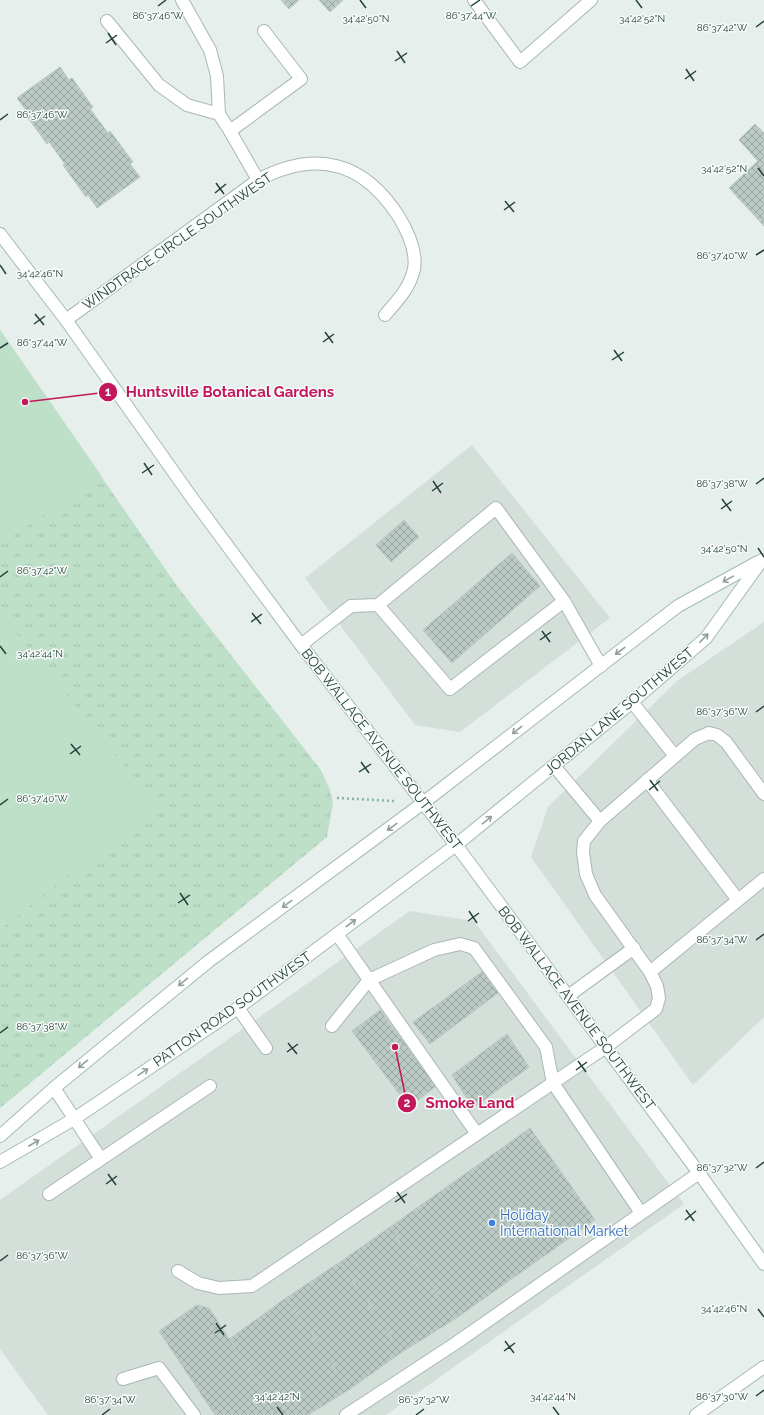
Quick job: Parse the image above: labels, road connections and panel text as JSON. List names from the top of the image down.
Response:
{
  "streets": {
    "main road": [
      "WINDTRACE CIRCLE SOUTHWEST",
      "JORDAN LANE SOUTHWEST",
      "BOB WALLACE AVENUE SOUTHWEST",
      "PATTON ROAD SOUTHWEST"
    ]
  },
  "crossings": [
    ["WINDTRACE CIRCLE SOUTHWEST", "BOB WALLACE AVENUE SOUTHWEST"],
    ["JORDAN LANE SOUTHWEST", "BOB WALLACE AVENUE SOUTHWEST"],
    ["JORDAN LANE SOUTHWEST", "PATTON ROAD SOUTHWEST"],
    ["BOB WALLACE AVENUE SOUTHWEST", "PATTON ROAD SOUTHWEST"]
  ],
  "places": ["Huntsville Botanical Gardens", "Smoke Land", "Holiday International Market"],
  "coordinates": [
    "86°37'46\"W",
    "86°37'44\"W",
    "34°42'50\"N",
    "34°42'52\"N",
    "86°37'42\"W",
    "86°37'40\"W",
    "34°42'46\"N",
    "86°37'38\"W",
    "34°42'44\"N",
    "86°37'36\"W",
    "86°37'34\"W",
    "86°37'32\"W",
    "86°37'30\"W",
    "34°42'42\"N"
  ]
}
